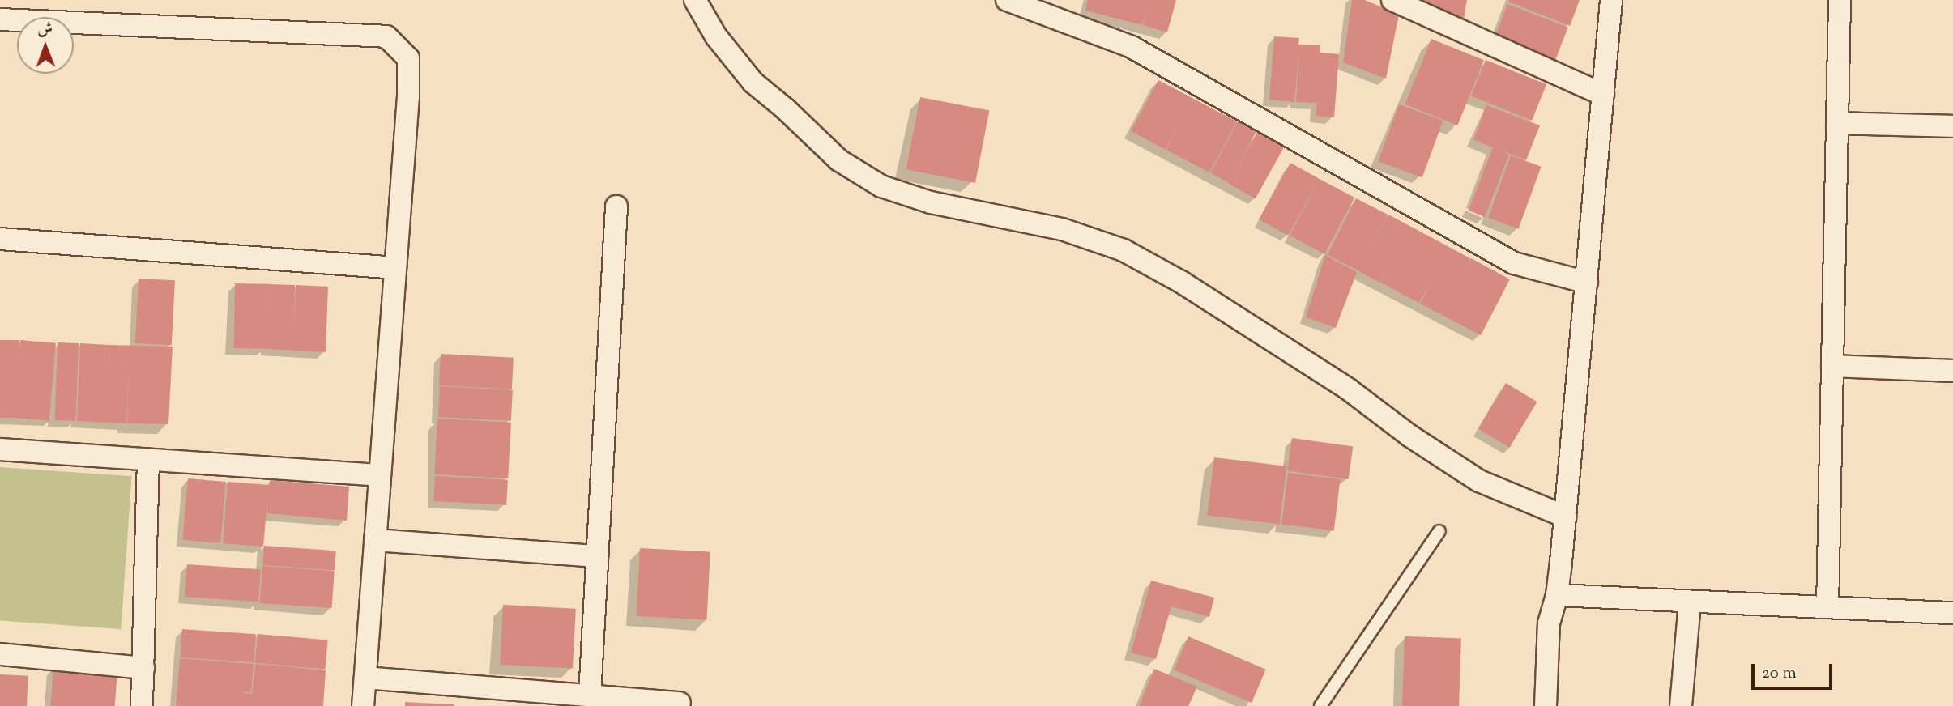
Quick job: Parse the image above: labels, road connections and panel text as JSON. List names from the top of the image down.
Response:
{
  "scale_bar": "20 m",
  "north": "top"
}
